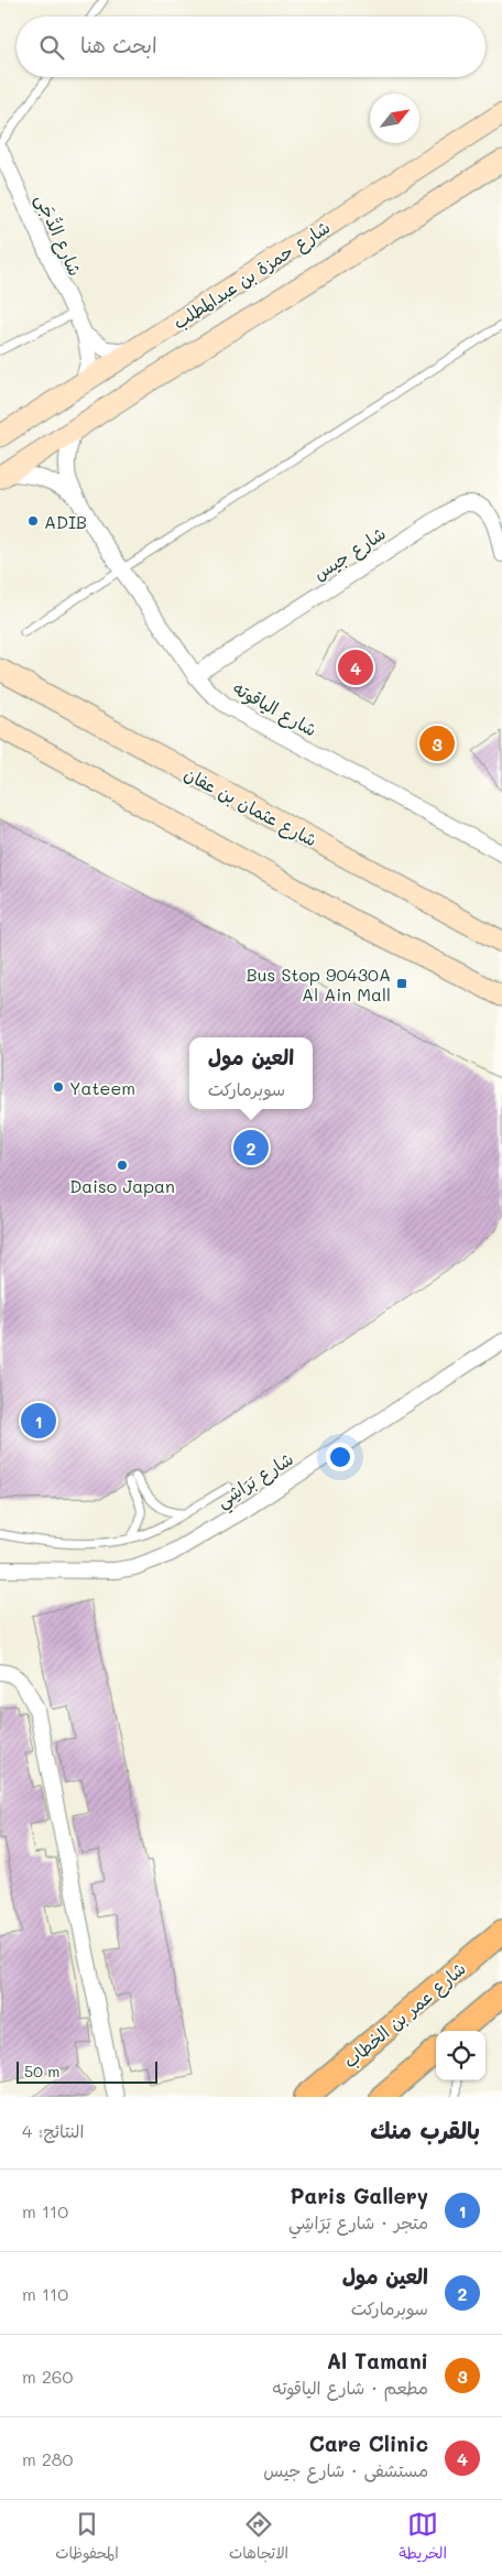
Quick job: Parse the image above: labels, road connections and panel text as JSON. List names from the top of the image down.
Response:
{
  "streets": {
    "main road": ["شارع عمر بن الخطاب"],
    "street": [
      "شارع الدُّجَى",
      "شارع حمزة بن عبدالمطلب",
      "شارع جيس",
      "شارع الياقوته",
      "شارع عثمان بن عفان",
      "شارع بَرَاشِي"
    ]
  },
  "crossings": [
    ["شارع الدُّجَى", "شارع حمزة بن عبدالمطلب"],
    ["شارع حمزة بن عبدالمطلب", "شارع الياقوته"],
    ["شارع جيس", "شارع الياقوته"]
  ],
  "places": {
    "other": ["ADIB", "Yateem", "Daiso Japan"],
    "transit": ["Bus Stop 90430A Al Ain Mall"]
  },
  "scale_bar": "50 m",
  "north": "top right",
  "page": {
    "search": "ابحث هنا",
    "pins": [
      "4",
      "3",
      "2",
      "1"
    ],
    "popup": ["العين مول", "سوبرماركت"],
    "scale": "50 m",
    "heading": ["بالقرب منك", "النتائج: 4"],
    "list": [
      {
        "mark": "1",
        "name": "Paris Gallery",
        "note": "متجر · شارع بَرَاشِي",
        "value": "110 m"
      },
      {
        "mark": "2",
        "name": "العين مول",
        "note": "سوبرماركت",
        "value": "110 m"
      },
      {
        "mark": "3",
        "name": "Al Tamani",
        "note": "مطعم · شارع الياقوته",
        "value": "260 m"
      },
      {
        "mark": "4",
        "name": "Care Clinic",
        "note": "مستشفى · شارع جيس",
        "value": "280 m"
      }
    ],
    "nav": ["الخريطة", "الاتجاهات", "المحفوظات"]
  }
}
